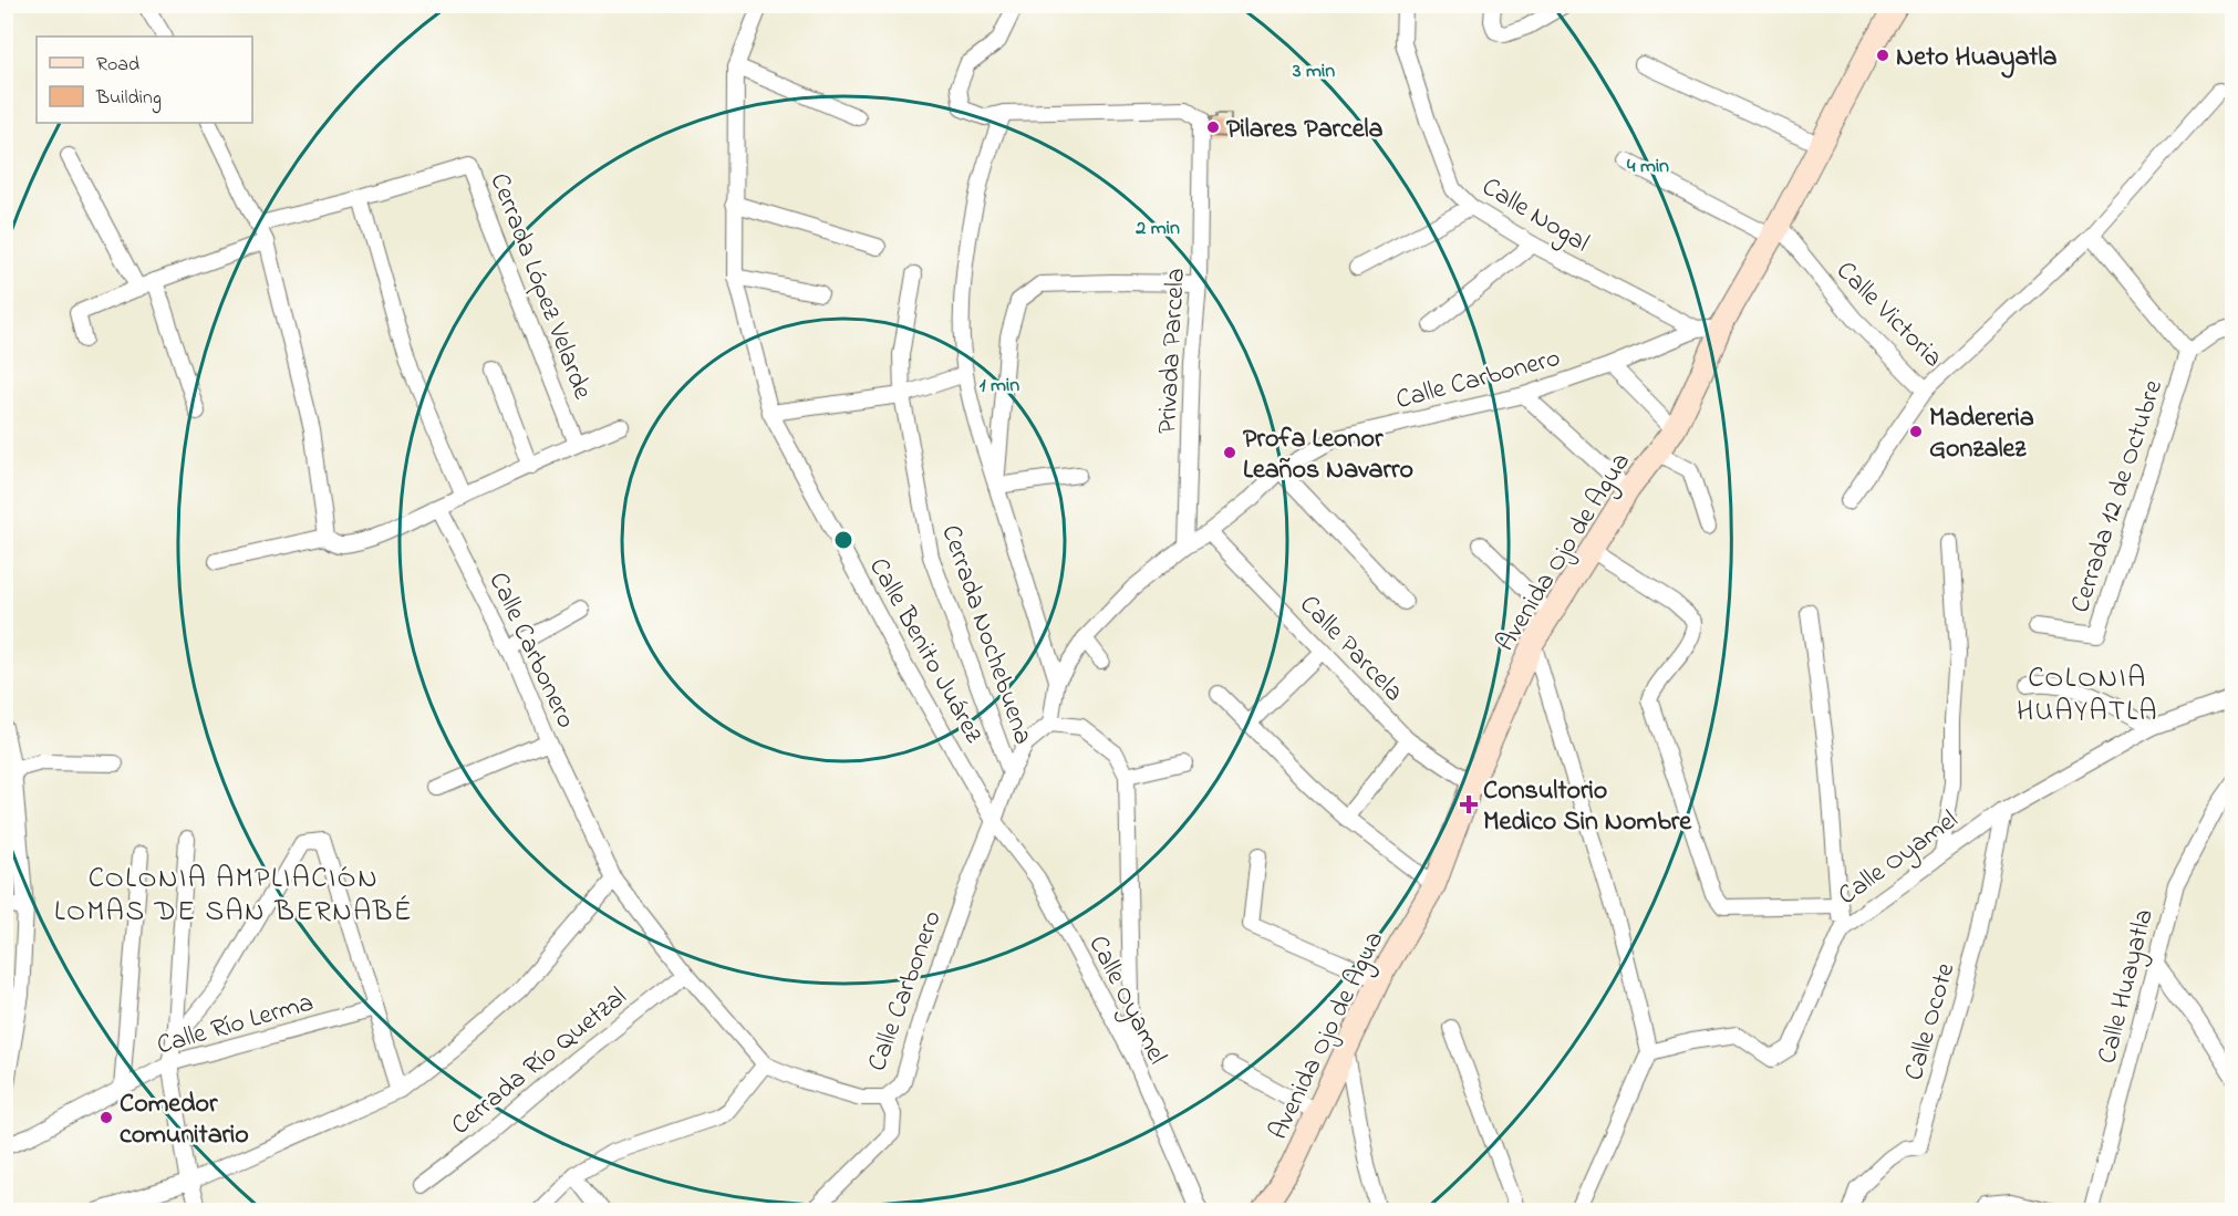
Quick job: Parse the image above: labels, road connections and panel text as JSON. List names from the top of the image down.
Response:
{
  "streets": {
    "street": [
      "Calle Nogal",
      "Cerrada López Velarde",
      "Calle Victoria",
      "Privada Parcela",
      "Calle Carbonero",
      "Cerrada 12 de Octubre",
      "Avenida Ojo de Agua",
      "Cerrada Nochebuena",
      "Calle Parcela",
      "Calle Benito Juárez",
      "Calle Oyamel",
      "Calle Huayatla",
      "Calle Ocote",
      "Calle Río Lerma",
      "Cerrada Río Quetzal"
    ]
  },
  "crossings": [
    ["Calle Nogal", "Calle Carbonero"],
    ["Calle Victoria", "Avenida Ojo de Agua"],
    ["Privada Parcela", "Calle Carbonero"],
    ["Calle Carbonero", "Avenida Ojo de Agua"],
    ["Calle Carbonero", "Cerrada Nochebuena"],
    ["Calle Carbonero", "Calle Parcela"],
    ["Calle Carbonero", "Calle Benito Juárez"],
    ["Calle Carbonero", "Calle Oyamel"],
    ["Calle Carbonero", "Cerrada Río Quetzal"],
    ["Avenida Ojo de Agua", "Calle Parcela"],
    ["Calle Benito Juárez", "Calle Oyamel"],
    ["Calle Oyamel", "Calle Ocote"]
  ],
  "districts": ["COLONIA HUAYATLA", "COLONIA AMPLIACIÓN LOMAS DE SAN BERNABÉ"],
  "places": {
    "other": [
      "Neto Huayatla",
      "Pilares Parcela",
      "Madereria Gonzalez",
      "Profa Leonor Leaños Navarro",
      "Comedor comunitario"
    ],
    "health": ["Consultorio Medico Sin Nombre"]
  },
  "legend": ["Road", "Building"],
  "rings": [
    "3 min",
    "4 min",
    "2 min",
    "1 min"
  ]
}
